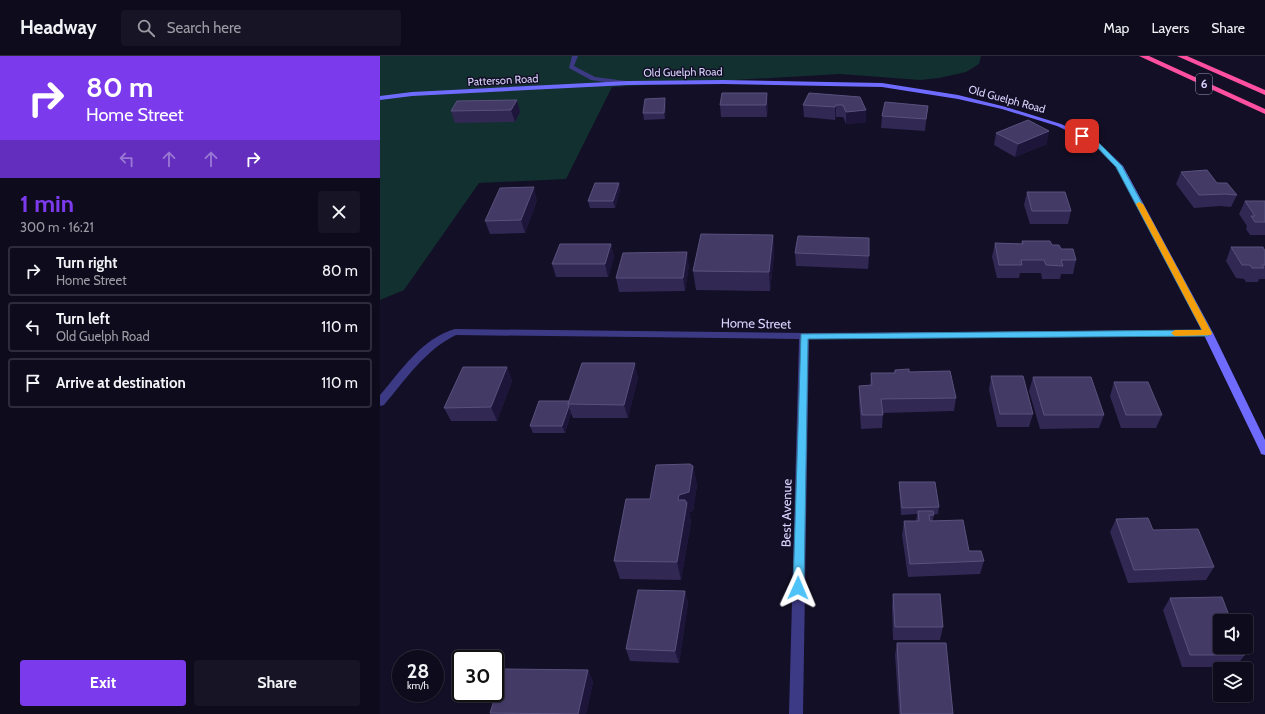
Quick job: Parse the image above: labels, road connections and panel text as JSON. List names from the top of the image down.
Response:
{
  "streets": {
    "highway": ["6"],
    "street": [
      "Old Guelph Road",
      "Patterson Road",
      "Home Street",
      "Best Avenue"
    ]
  },
  "crossings": [
    ["Old Guelph Road", "Patterson Road"],
    ["Old Guelph Road", "Home Street"],
    ["Home Street", "Best Avenue"]
  ],
  "page": {
    "header": "Headway",
    "search": "Search here",
    "nav": ["Map", "Layers", "Share"],
    "turn": ["80 m", "Home Street"],
    "heading": ["1 min", "300 m · 16:21"],
    "list": [
      {
        "name": "Turn right",
        "note": "Home Street",
        "value": "80 m"
      },
      {
        "name": "Turn left",
        "note": "Old Guelph Road",
        "value": "110 m"
      },
      {
        "name": "Arrive at destination",
        "value": "110 m"
      }
    ],
    "speed": "28 km/h",
    "limit": "30",
    "buttons": ["Exit", "Share"]
  }
}
